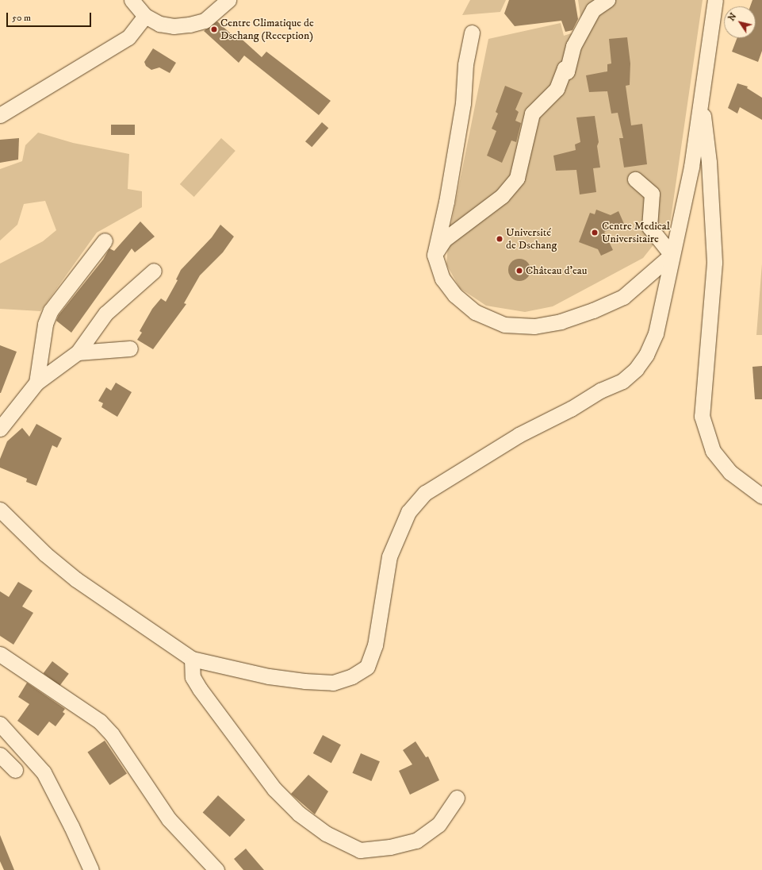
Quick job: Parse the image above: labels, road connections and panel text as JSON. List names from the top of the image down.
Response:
{
  "places": [
    "Centre Climatique de Dschang (Reception)",
    "Centre Medical Universitaire",
    "Université de Dschang",
    "Château d'eau"
  ],
  "scale_bar": "50 m",
  "north": "top left"
}
